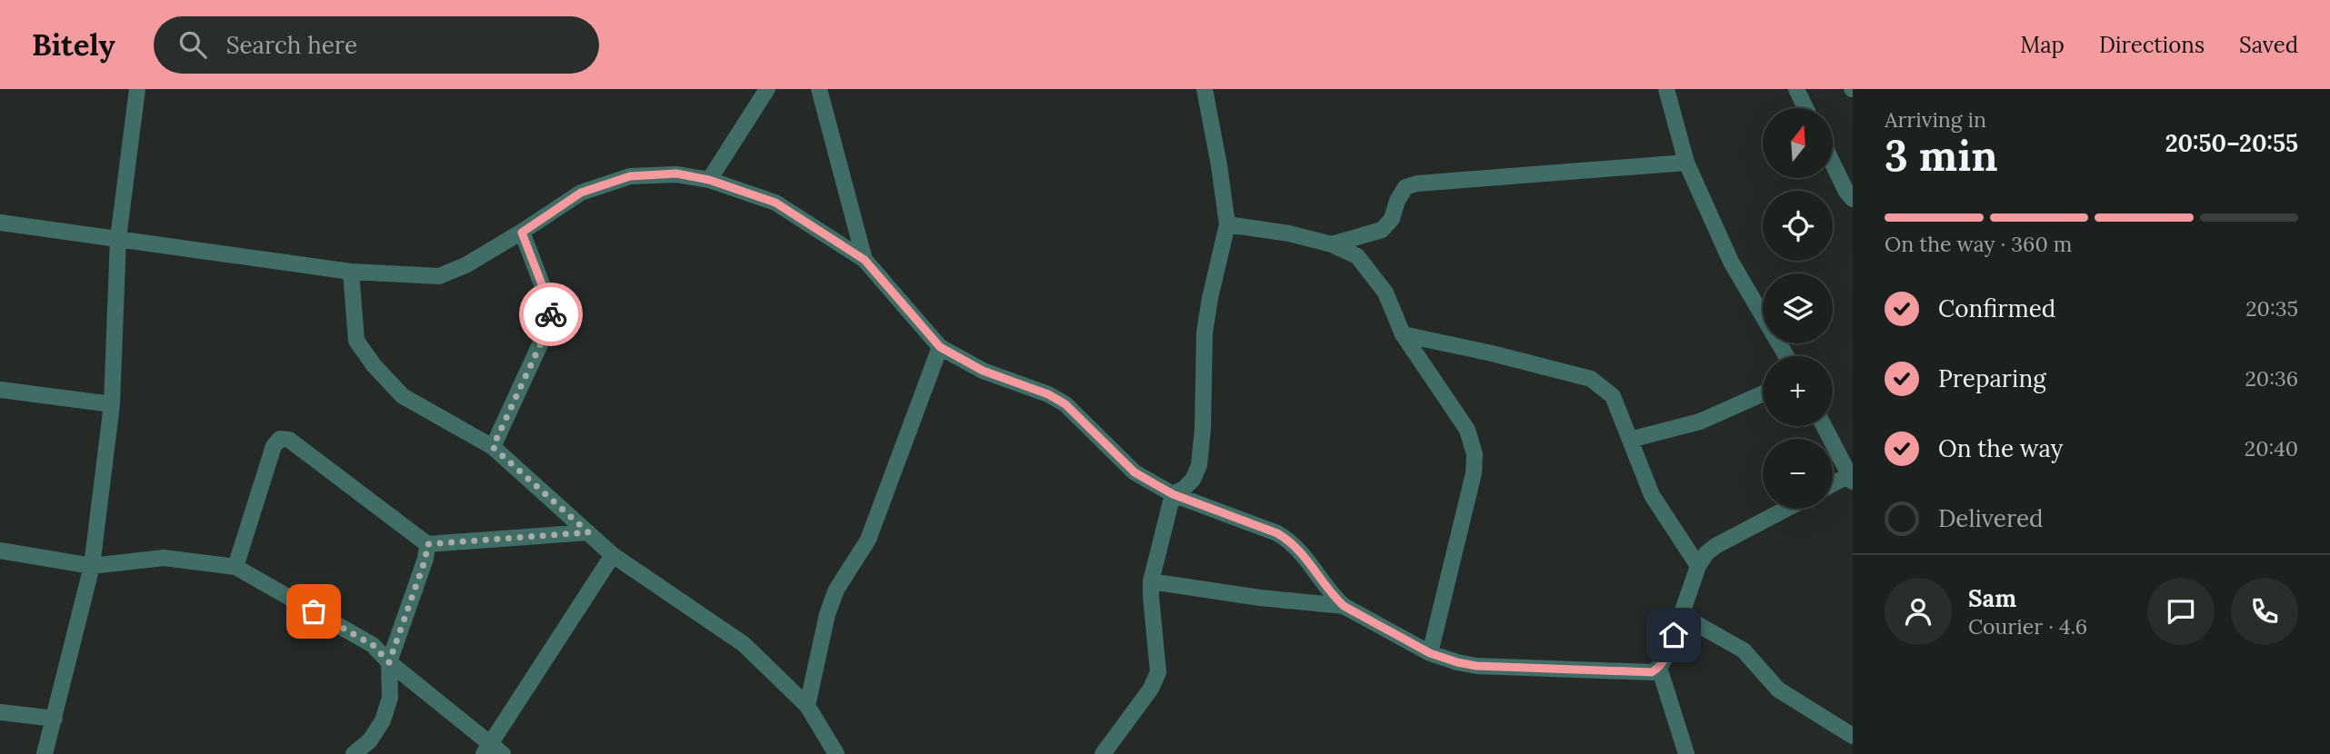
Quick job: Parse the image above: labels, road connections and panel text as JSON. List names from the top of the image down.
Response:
{
  "north": "top",
  "page": {
    "header": "Bitely",
    "search": "Search here",
    "nav": ["Map", "Directions", "Saved"],
    "heading": ["3 min", "Arriving in", "20:50–20:55"],
    "panel": ["Sam", "Courier · 4.6"],
    "map_buttons": ["+", "−"],
    "bar": "On the way · 360 m",
    "list": [
      ["Confirmed", "20:35"],
      ["Preparing", "20:36"],
      ["On the way", "20:40"],
      "Delivered"
    ]
  }
}
